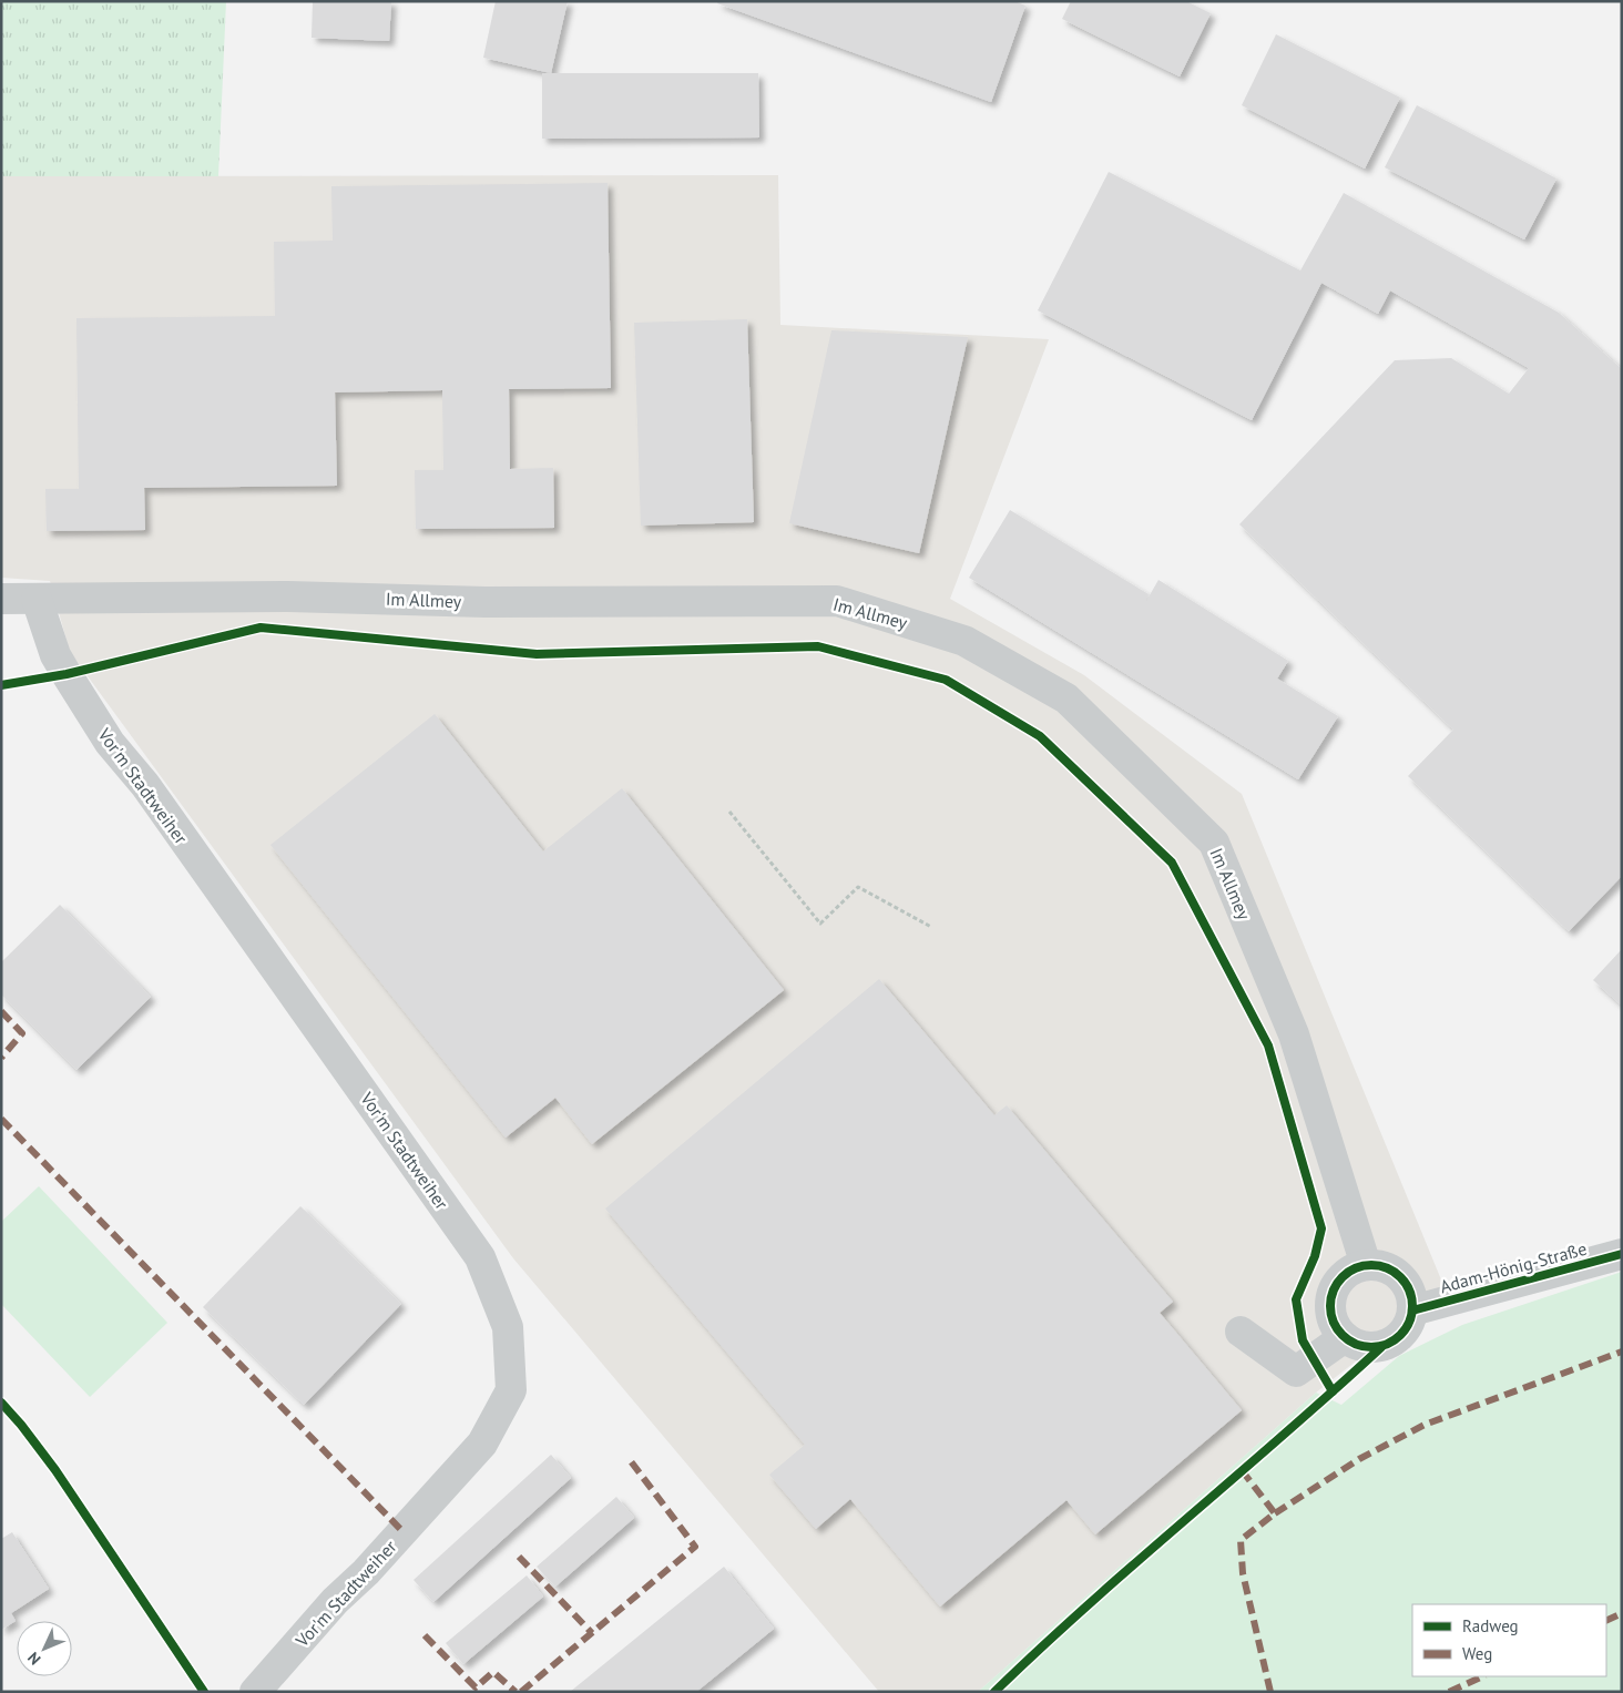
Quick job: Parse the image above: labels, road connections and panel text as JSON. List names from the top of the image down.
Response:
{
  "streets": {
    "street": ["Im Allmey", "Vor'm Stadtweiher", "Adam-Hönig-Straße"]
  },
  "crossings": [
    ["Im Allmey", "Vor'm Stadtweiher"],
    ["Im Allmey", "Adam-Hönig-Straße"]
  ],
  "legend": ["Radweg", "Weg"],
  "north": "bottom left"
}
